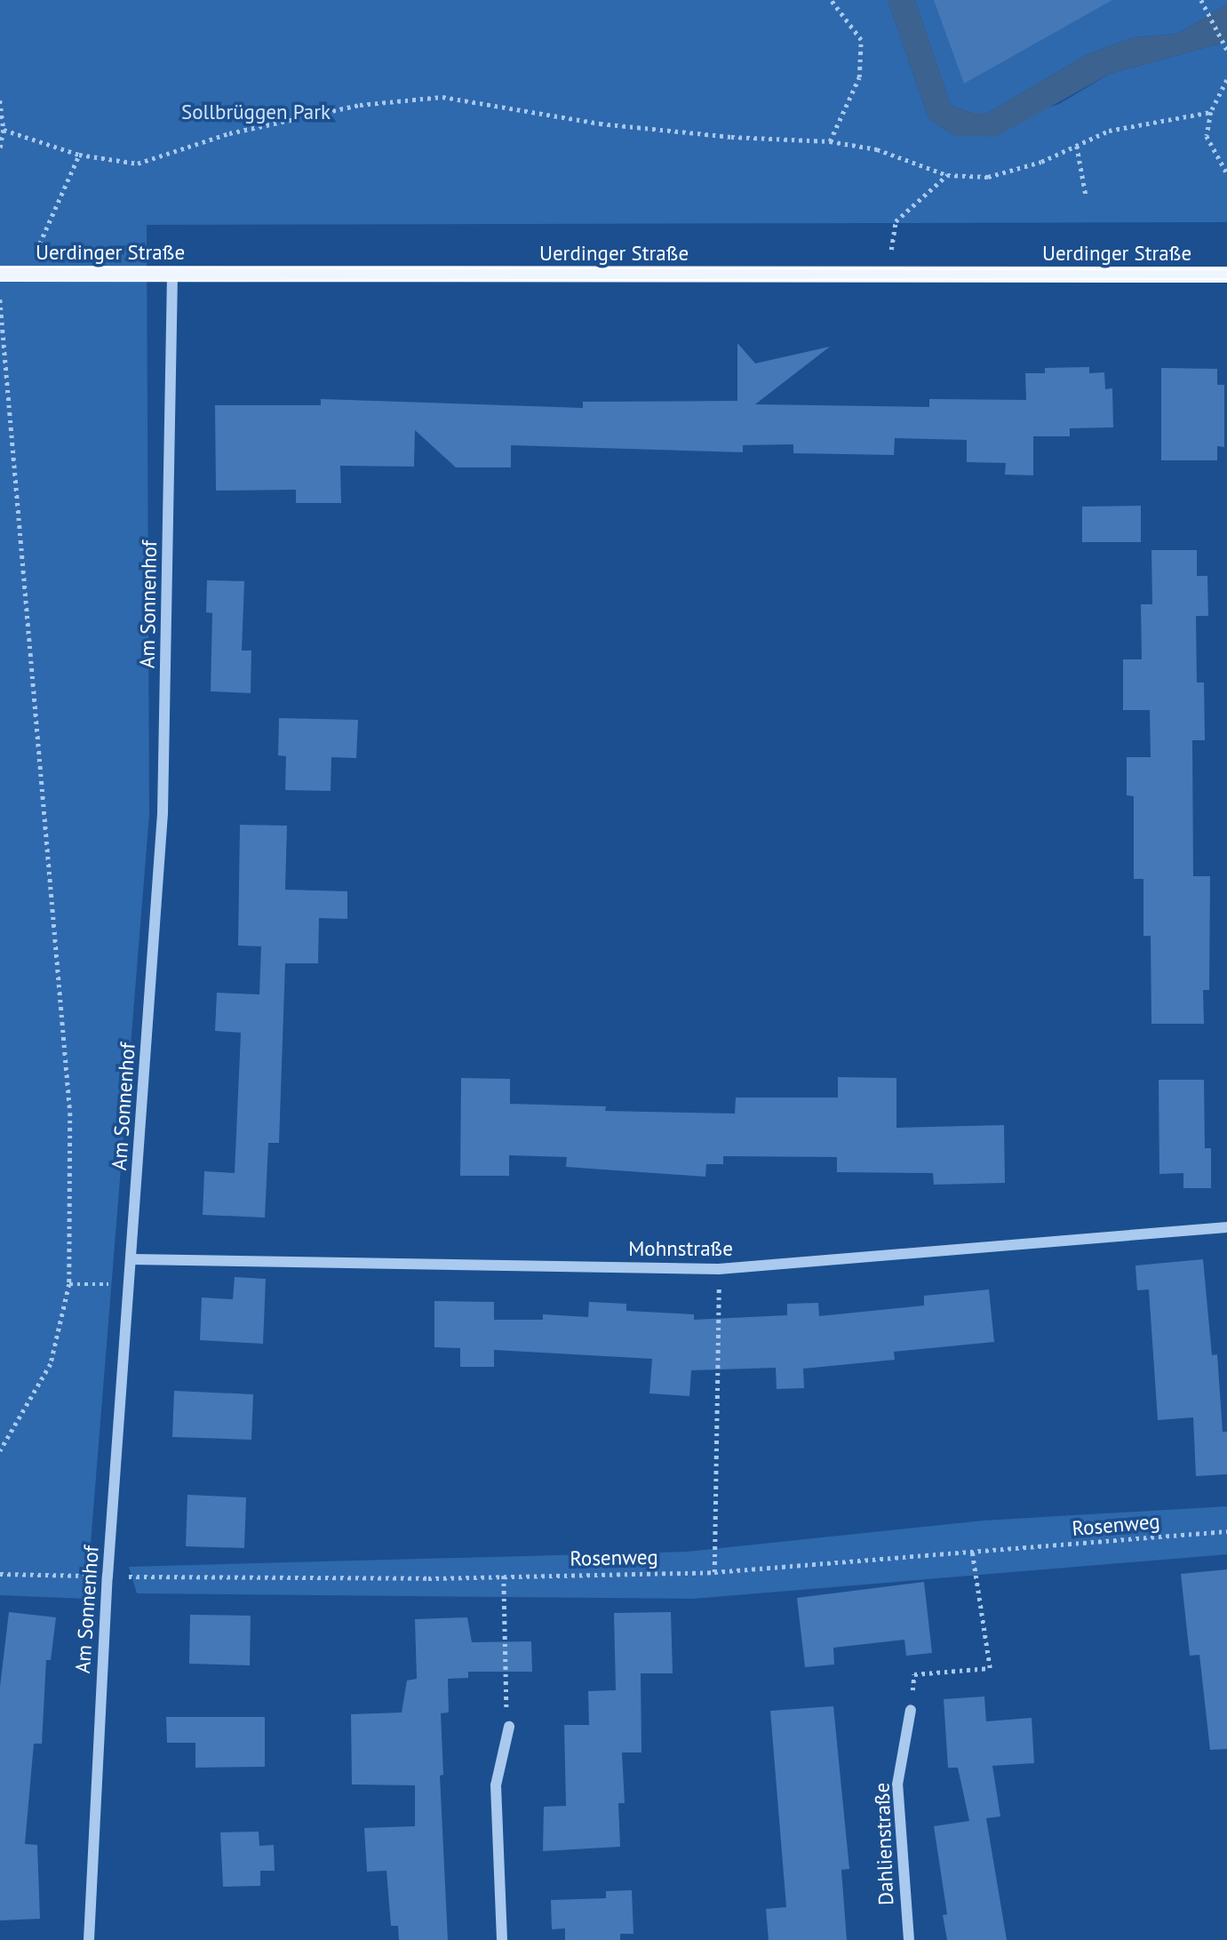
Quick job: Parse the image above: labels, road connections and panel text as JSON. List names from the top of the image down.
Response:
{
  "streets": {
    "main road": ["Uerdinger Straße"],
    "street": ["Am Sonnenhof", "Mohnstraße", "Dahlienstraße"],
    "path": ["Rosenweg"]
  },
  "crossings": [
    ["Uerdinger Straße", "Am Sonnenhof"],
    ["Am Sonnenhof", "Mohnstraße"],
    ["Am Sonnenhof", "Rosenweg"]
  ],
  "parks": ["Sollbrüggen Park"]
}
